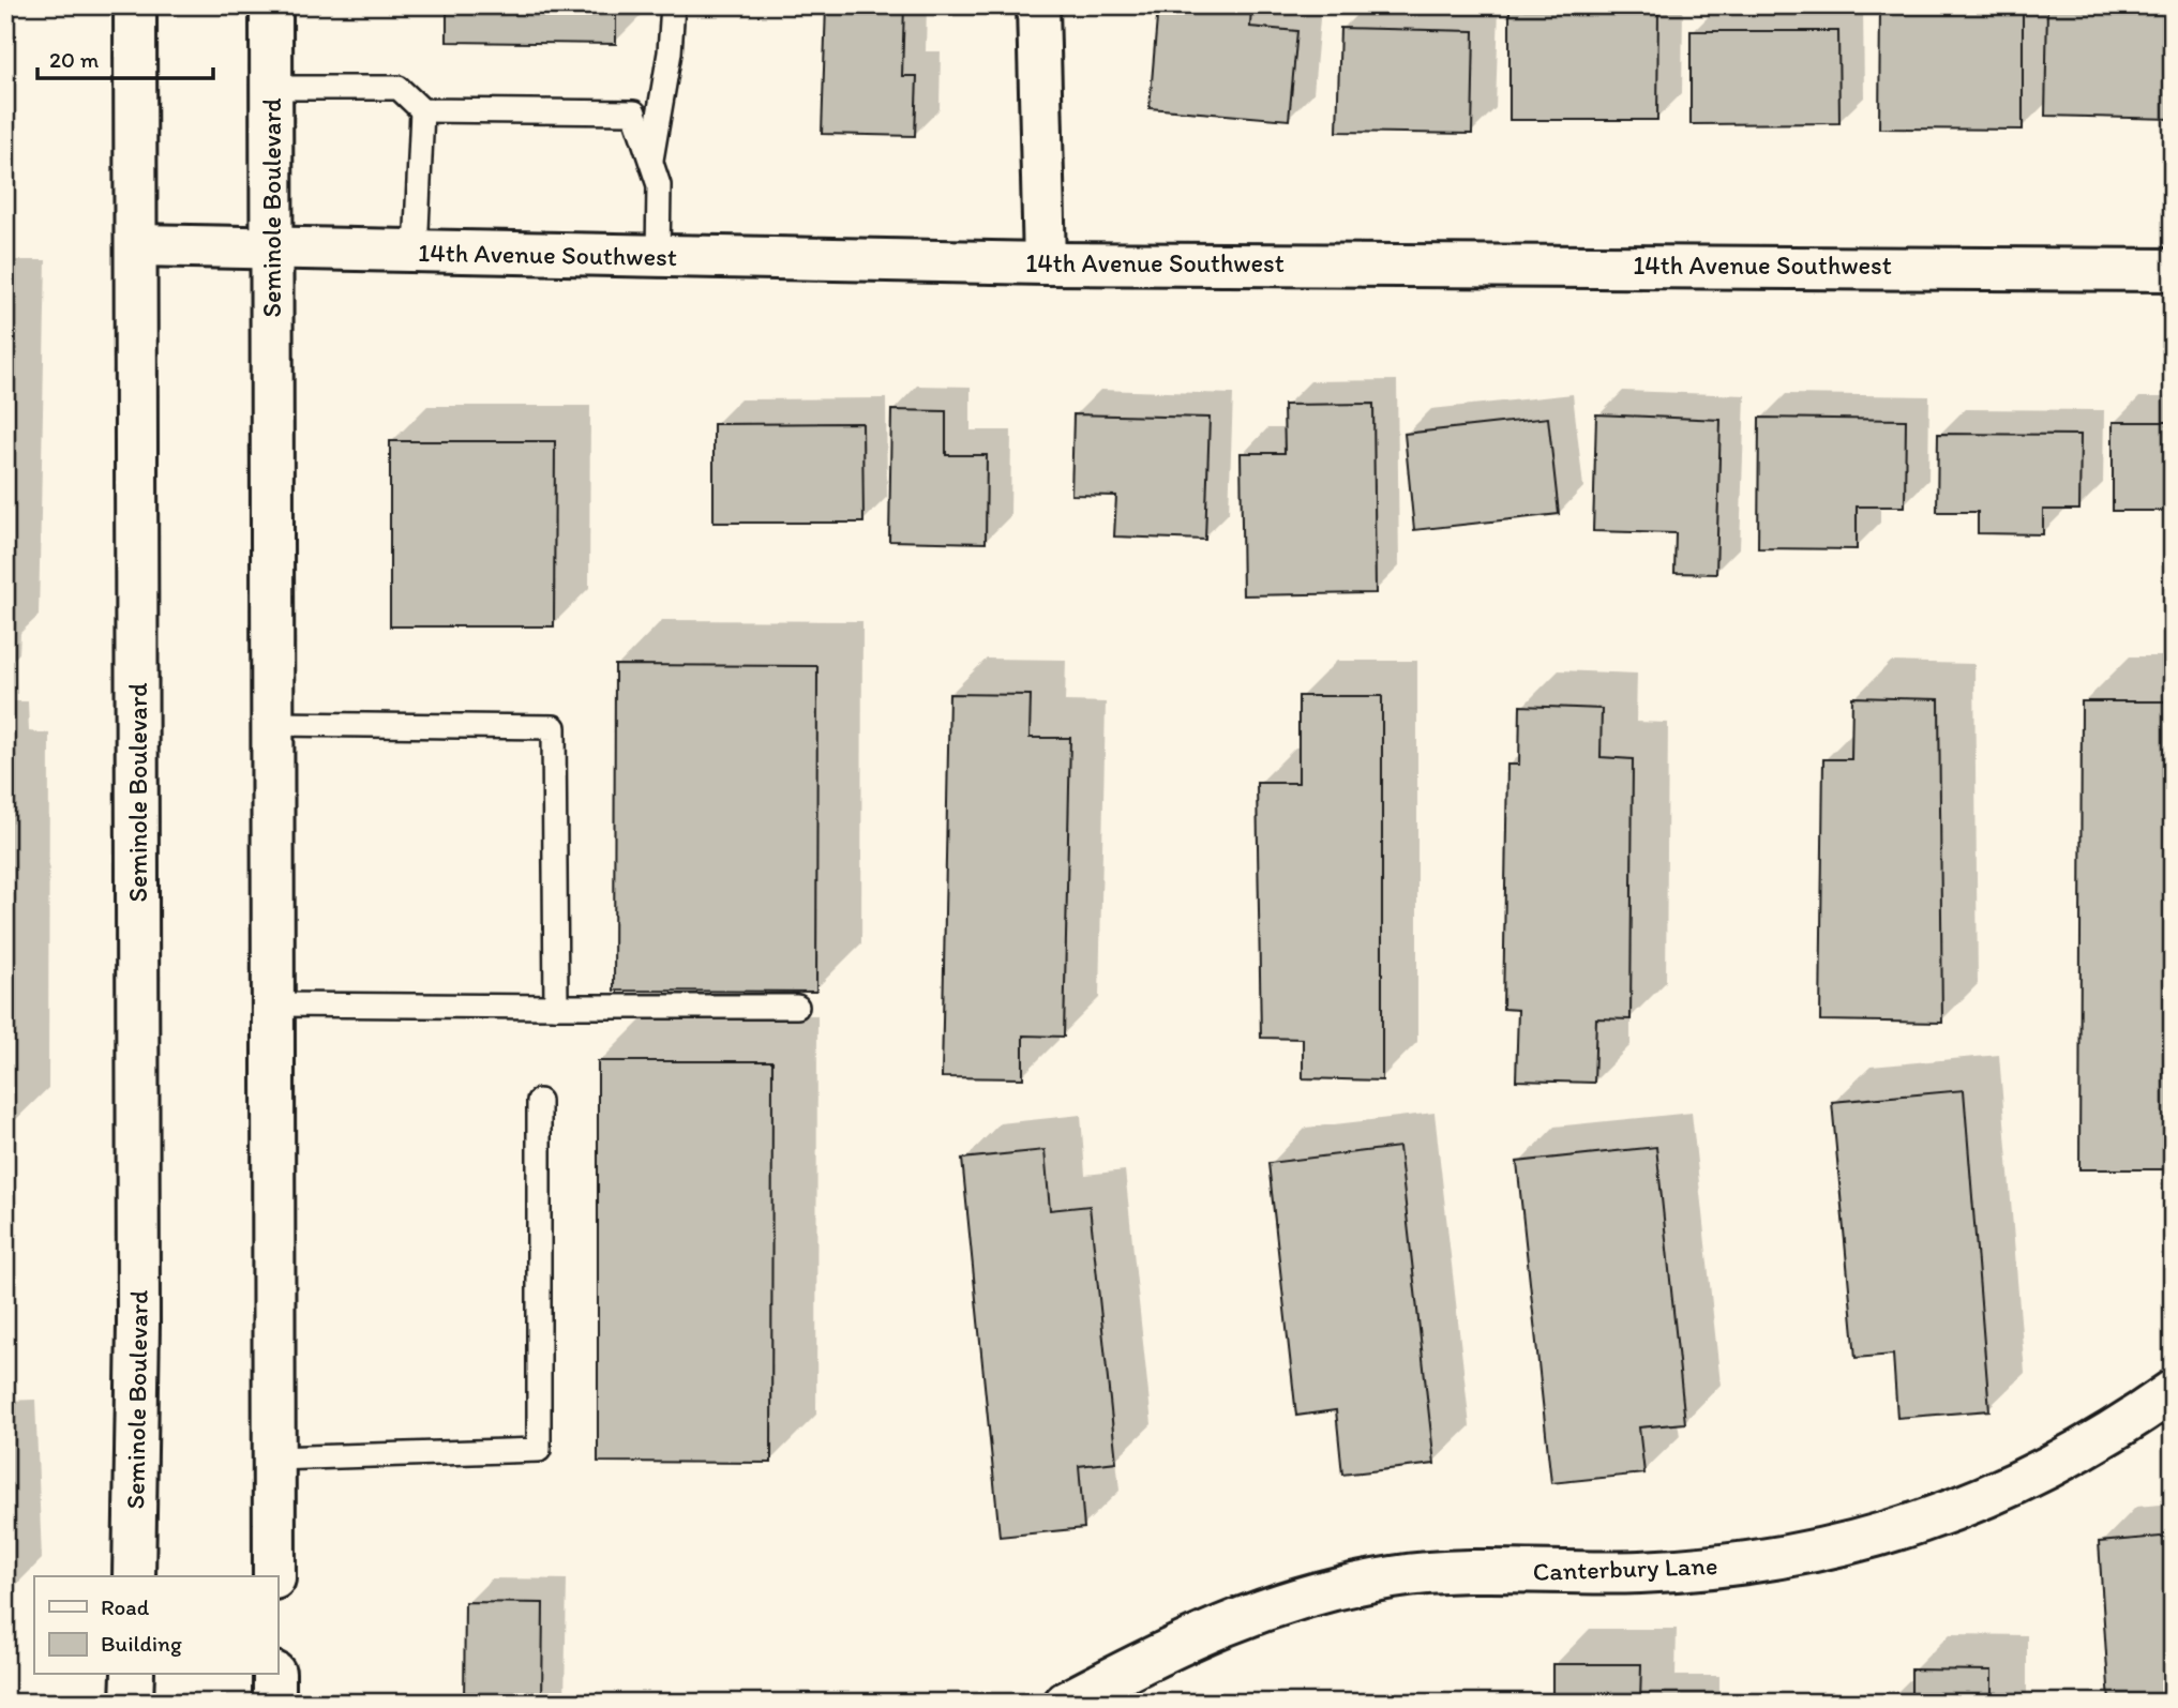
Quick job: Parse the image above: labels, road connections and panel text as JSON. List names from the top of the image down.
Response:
{
  "streets": {
    "street": ["Seminole Boulevard", "14th Avenue Southwest", "Canterbury Lane"]
  },
  "crossings": [
    ["Seminole Boulevard", "14th Avenue Southwest"]
  ],
  "legend": ["Road", "Building"],
  "scale_bar": "20 m"
}
